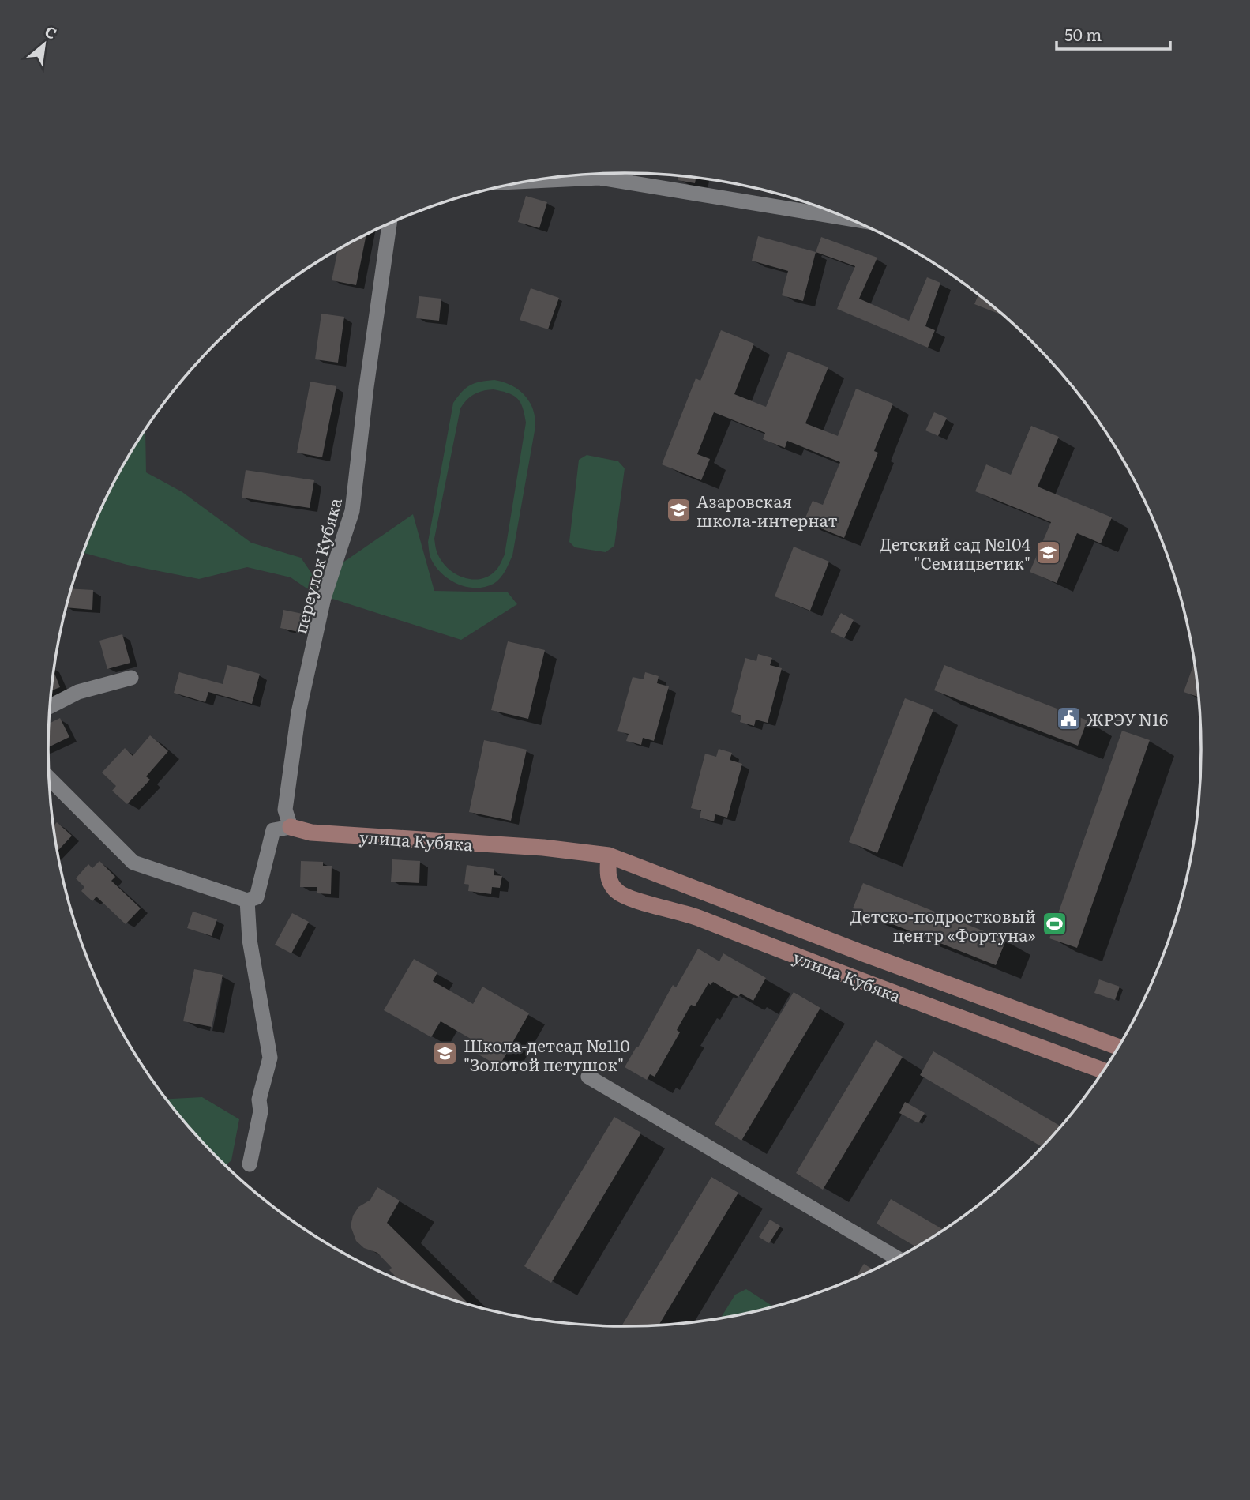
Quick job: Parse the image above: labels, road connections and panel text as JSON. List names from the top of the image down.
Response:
{
  "streets": {
    "street": ["переулок Кубяка", "улица Кубяка"]
  },
  "crossings": [
    ["переулок Кубяка", "улица Кубяка"]
  ],
  "places": {
    "school or university": ["Азаровская школа-интернат", "Детский сад №104 \"Семицветик\"", "Школа-детсад №110 \"Золотой петушок\""],
    "public building": ["ЖРЭУ N16"],
    "sports": ["Детско-подростковый центр «Фортуна»"]
  },
  "scale_bar": "50 m",
  "north": "top right"
}
